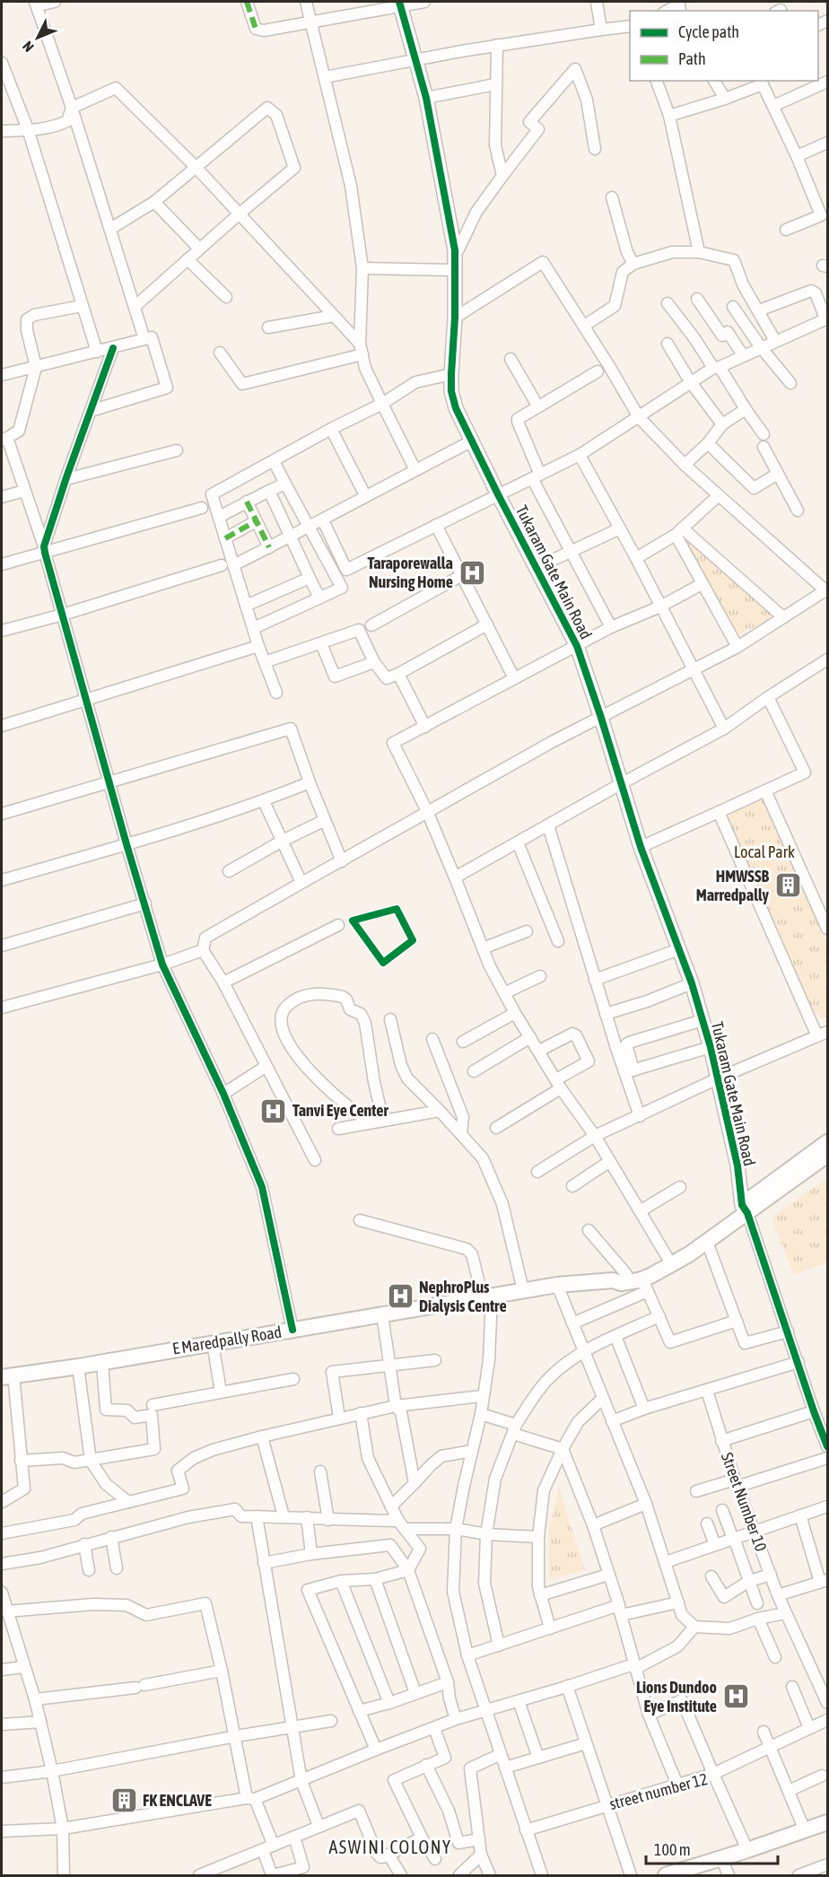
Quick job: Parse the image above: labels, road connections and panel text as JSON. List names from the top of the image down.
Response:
{
  "streets": {
    "main road": ["E Maredpally Road"],
    "street": ["Tukaram Gate Main Road", "Street Number 10", "street number 12"]
  },
  "crossings": [
    ["Tukaram Gate Main Road", "E Maredpally Road"]
  ],
  "districts": ["ASWINI COLONY"],
  "parks": ["Local Park"],
  "places": {
    "hospital": [
      "Taraporewalla Nursing Home",
      "Tanvi Eye Center",
      "NephroPlus Dialysis Centre",
      "Lions Dundoo Eye Institute"
    ],
    "building": ["HMWSSB Marredpally", "FK ENCLAVE"]
  },
  "legend": ["Cycle path", "Path"],
  "scale_bar": "100 m",
  "north": "bottom left"
}
